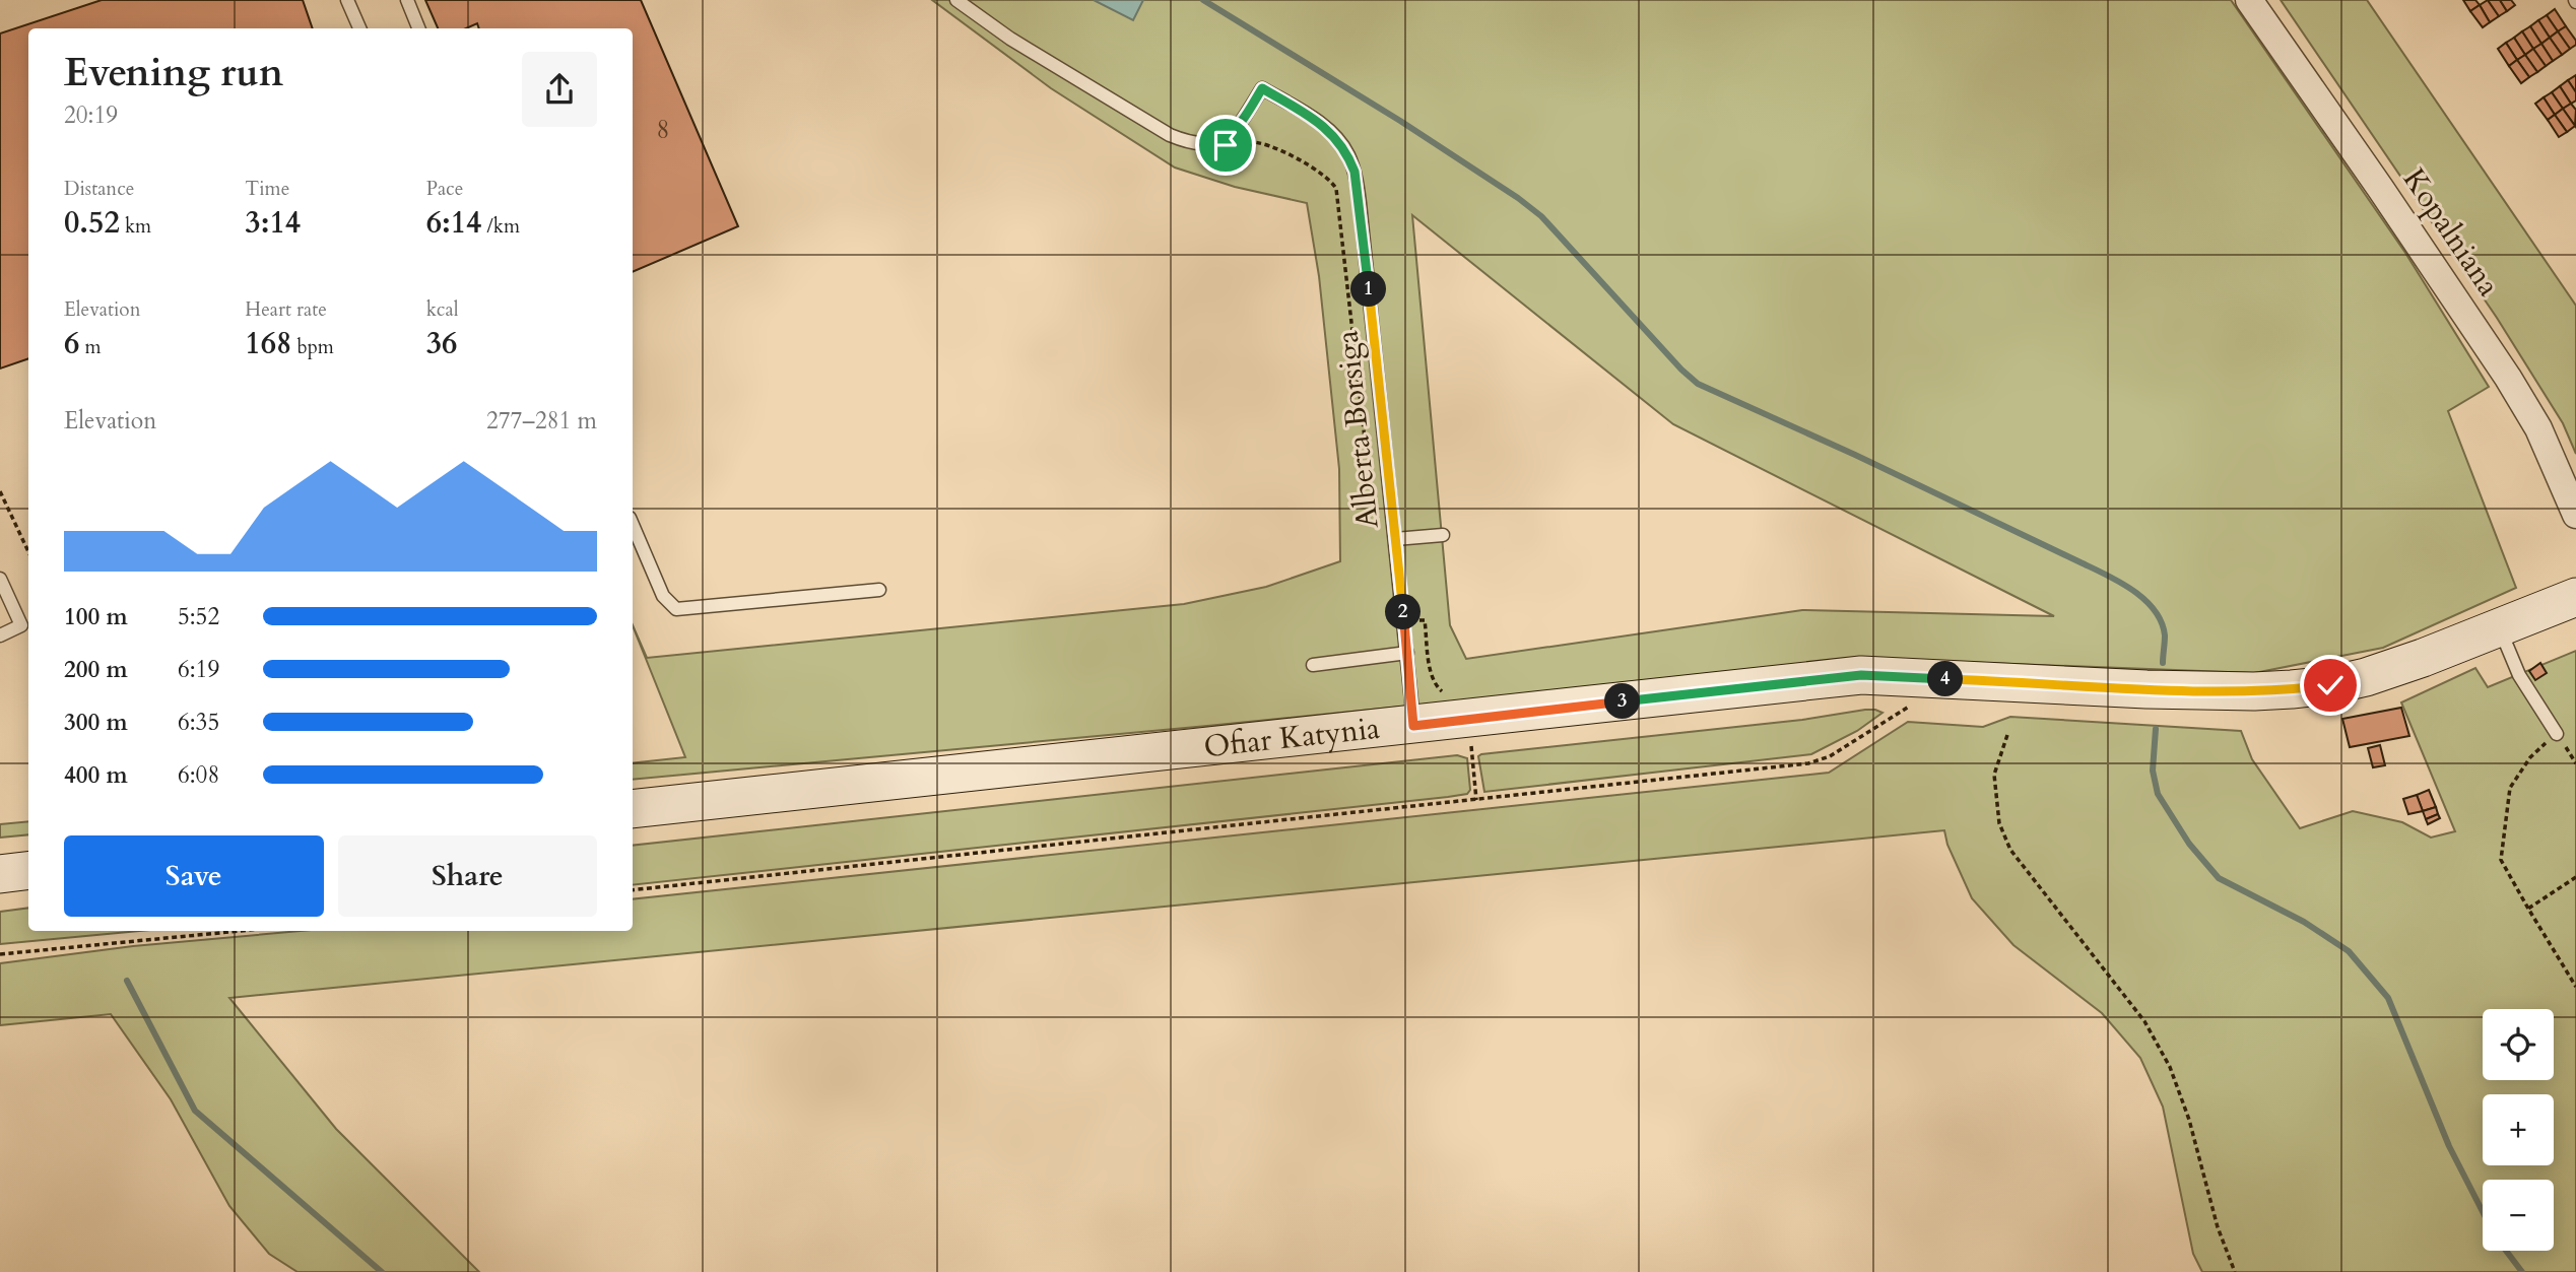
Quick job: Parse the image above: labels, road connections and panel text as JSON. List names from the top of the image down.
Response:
{
  "streets": {
    "street": ["Kopalniana", "Ofiar Katynia"],
    "lane": ["Alberta Borsiga"]
  },
  "crossings": [
    ["Alberta Borsiga", "Ofiar Katynia"]
  ],
  "house_numbers": ["8"],
  "page": {
    "heading": ["Evening run", "20:19"],
    "stats": [
      ["Distance", "0.52 km"],
      ["Time", "3:14"],
      ["Pace", "6:14 /km"],
      ["Elevation", "6 m"],
      ["Heart rate", "168 bpm"],
      ["kcal", "36"]
    ],
    "pins": [
      "1",
      "2",
      "4",
      "3"
    ],
    "chart": ["Elevation", "277–281 m"],
    "list": [
      {
        "name": "100 m",
        "note": "5:52"
      },
      {
        "name": "200 m",
        "note": "6:19"
      },
      {
        "name": "300 m",
        "note": "6:35"
      },
      {
        "name": "400 m",
        "note": "6:08"
      }
    ],
    "buttons": ["Save", "Share"],
    "map_buttons": ["+", "−"]
  }
}
